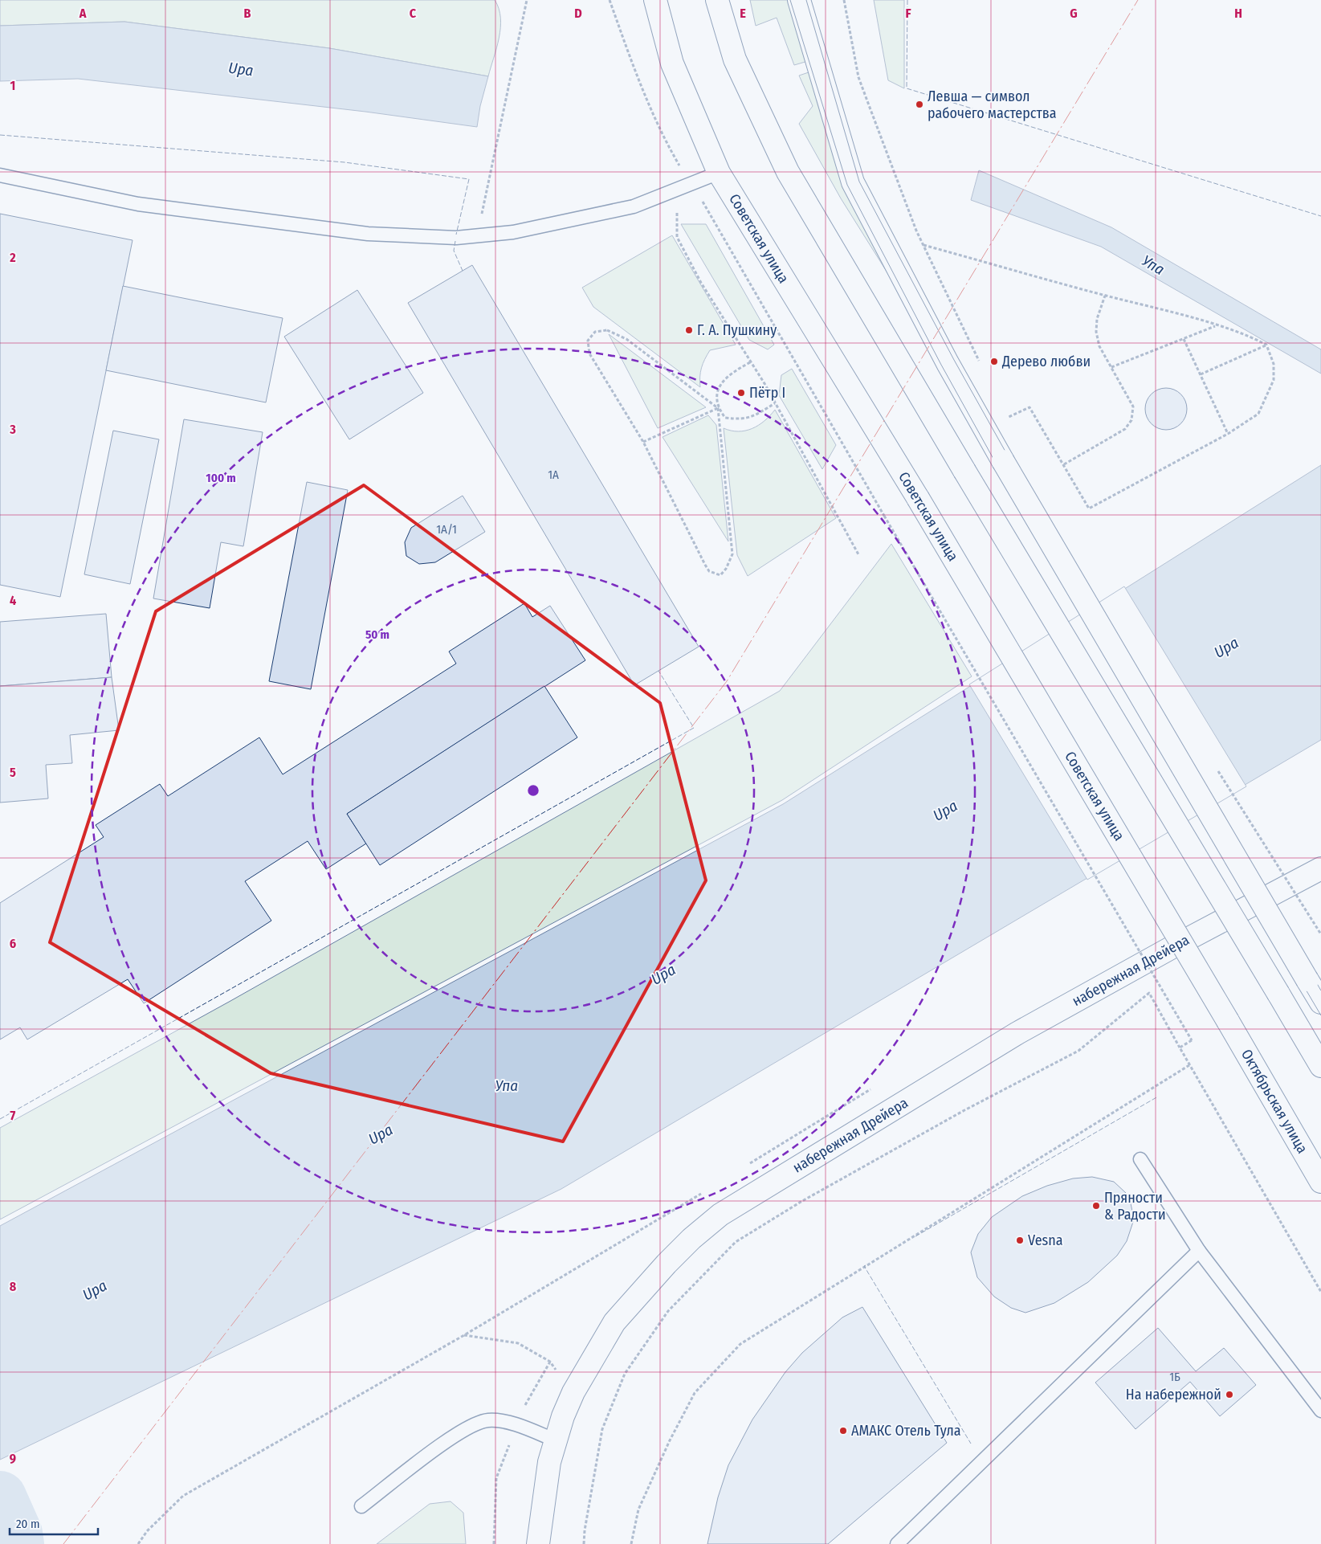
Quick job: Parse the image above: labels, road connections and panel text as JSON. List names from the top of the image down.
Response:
{
  "streets": {
    "main road": ["Советская улица", "набережная Дрейера", "Октябрьская улица"]
  },
  "crossings": [
    ["Советская улица", "Октябрьская улица"]
  ],
  "water": ["Upa", "Упа"],
  "places": [
    "Левша — символ рабочего мастерства",
    "Г. А. Пушкину",
    "Дерево любви",
    "Пётр I",
    "Пряности & Радости",
    "Vesna",
    "На набережной",
    "АМАКС Отель Тула"
  ],
  "house_numbers": ["1А", "1А/1", "1Б"],
  "scale_bar": "20 m",
  "grid": {
    "columns": [
      "A",
      "B",
      "C",
      "D",
      "E",
      "F",
      "G",
      "H"
    ],
    "rows": [
      "1",
      "2",
      "3",
      "4",
      "5",
      "6",
      "7",
      "8",
      "9"
    ]
  },
  "rings": ["100 m", "50 m"]
}
